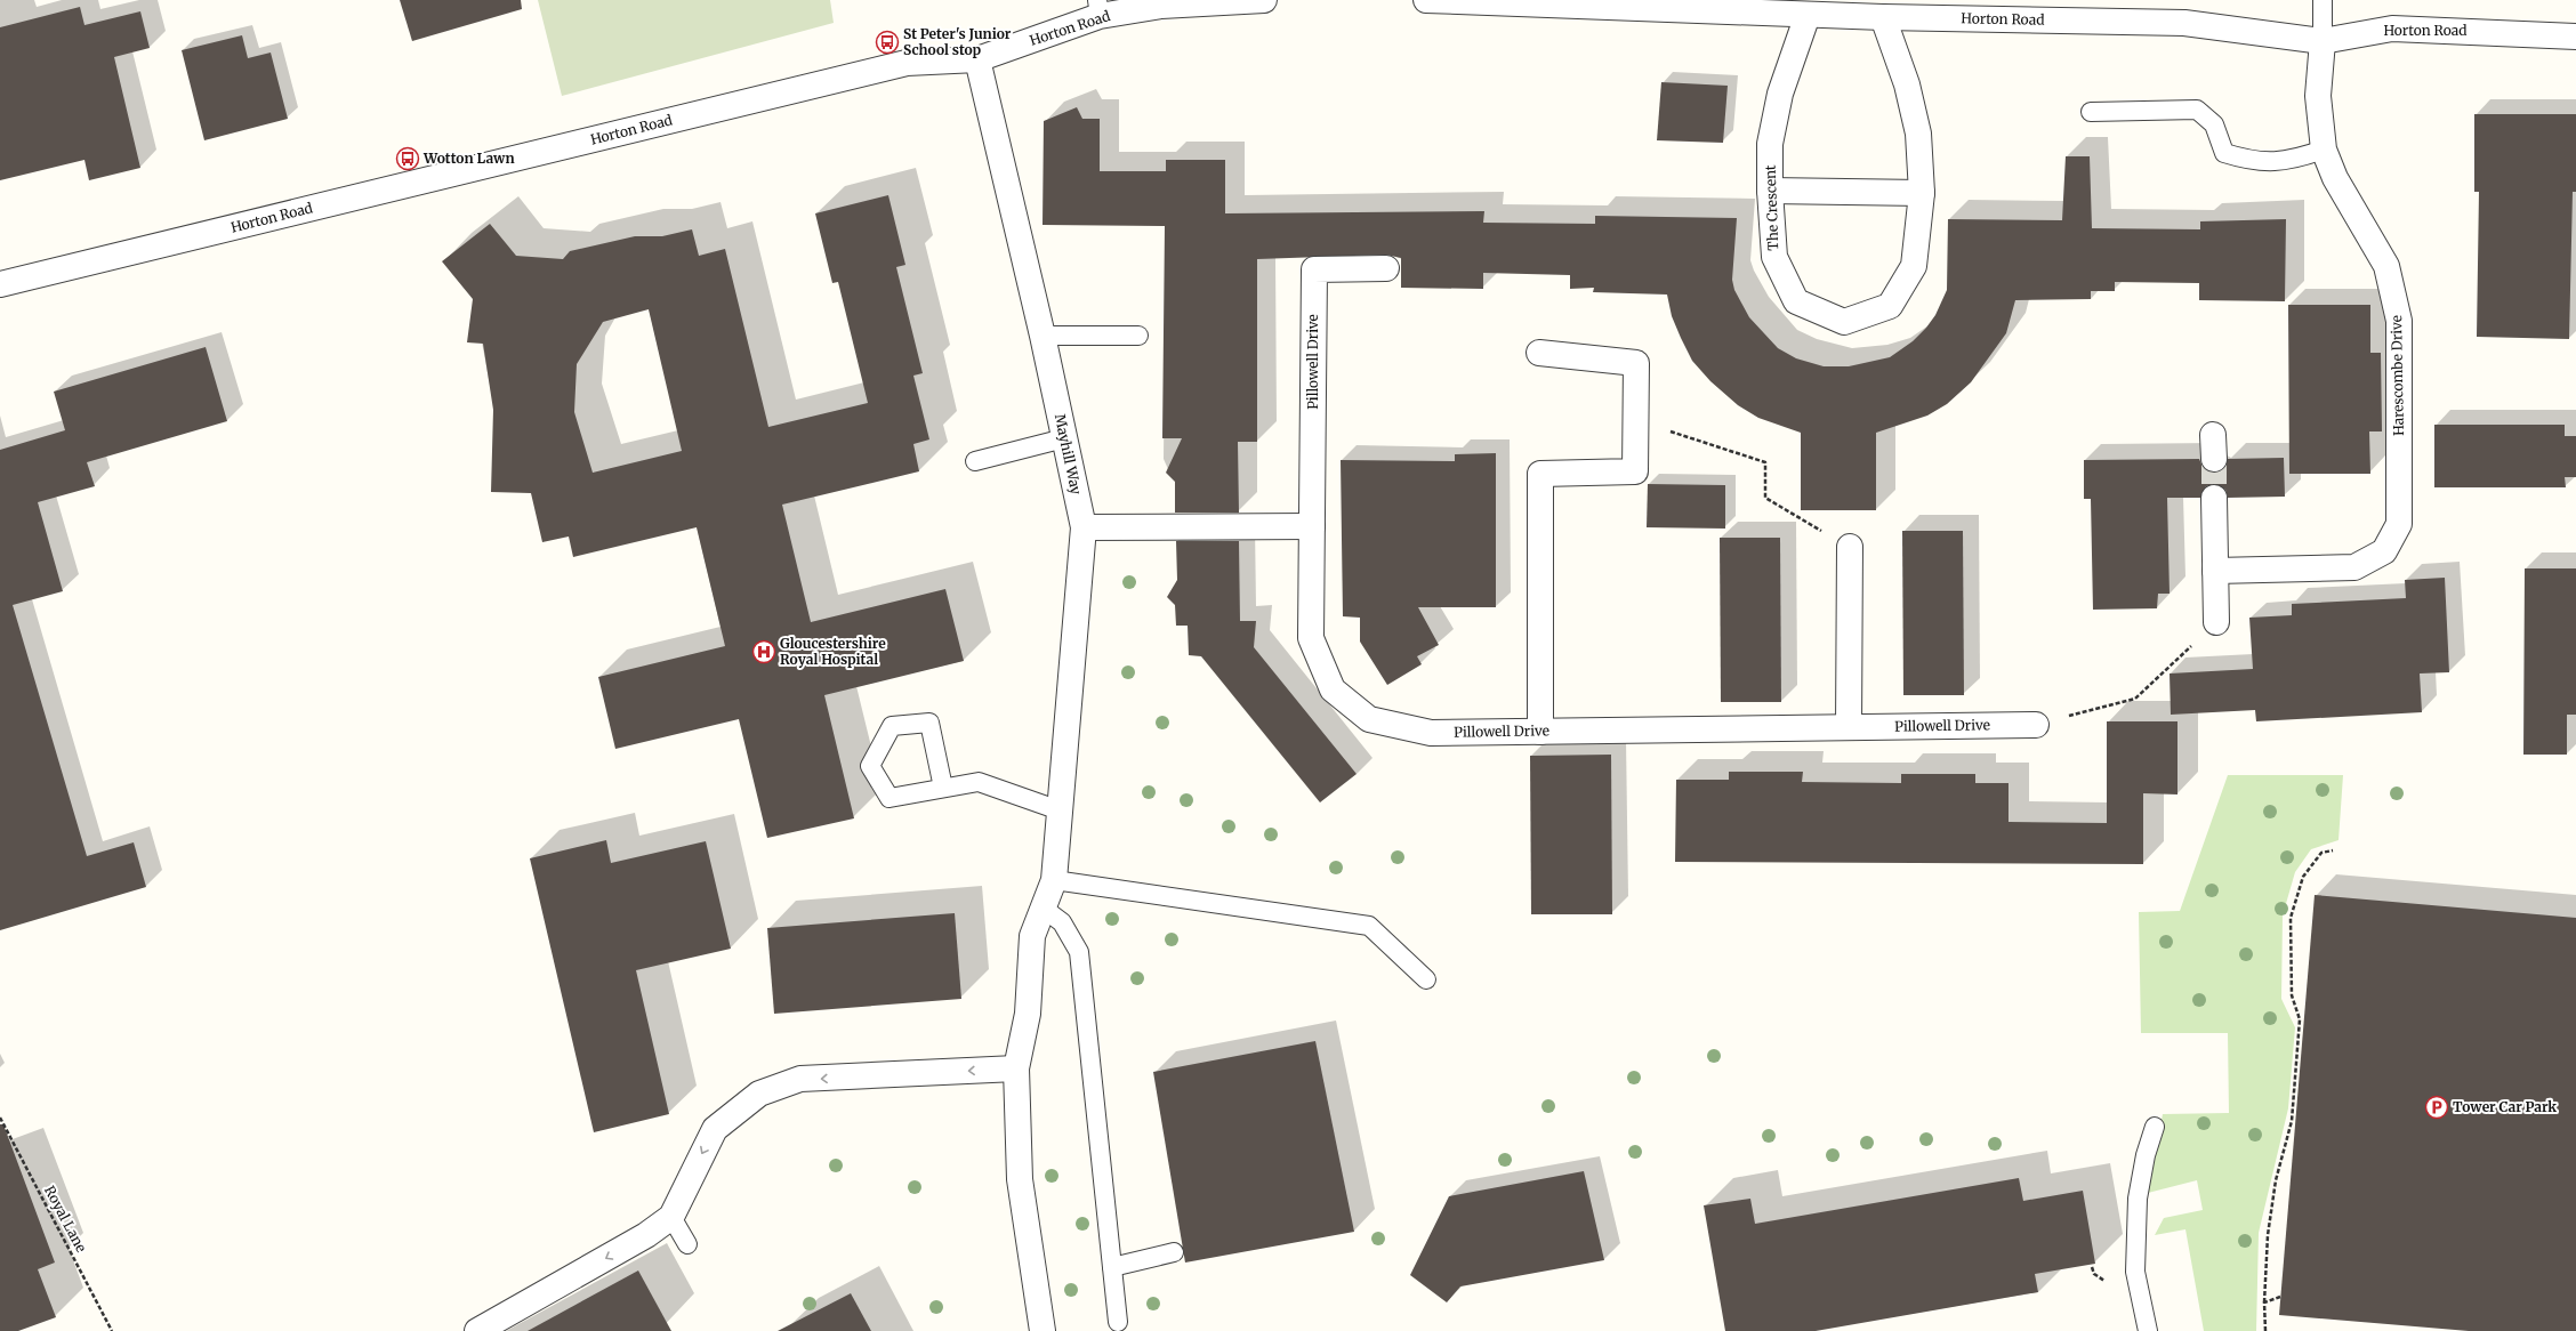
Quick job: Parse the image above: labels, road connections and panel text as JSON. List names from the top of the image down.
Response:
{
  "streets": {
    "street": [
      "Horton Road",
      "The Crescent",
      "Pillowell Drive",
      "Harescombe Drive",
      "Mayhill Way"
    ],
    "path": ["Royal Lane"]
  },
  "crossings": [
    ["Horton Road", "The Crescent"],
    ["Horton Road", "Harescombe Drive"],
    ["Horton Road", "Mayhill Way"]
  ],
  "places": {
    "bus stop": ["St Peter's Junior School stop", "Wotton Lawn"],
    "hospital": ["Gloucestershire Royal Hospital"],
    "parking": ["Tower Car Park"]
  }
}
